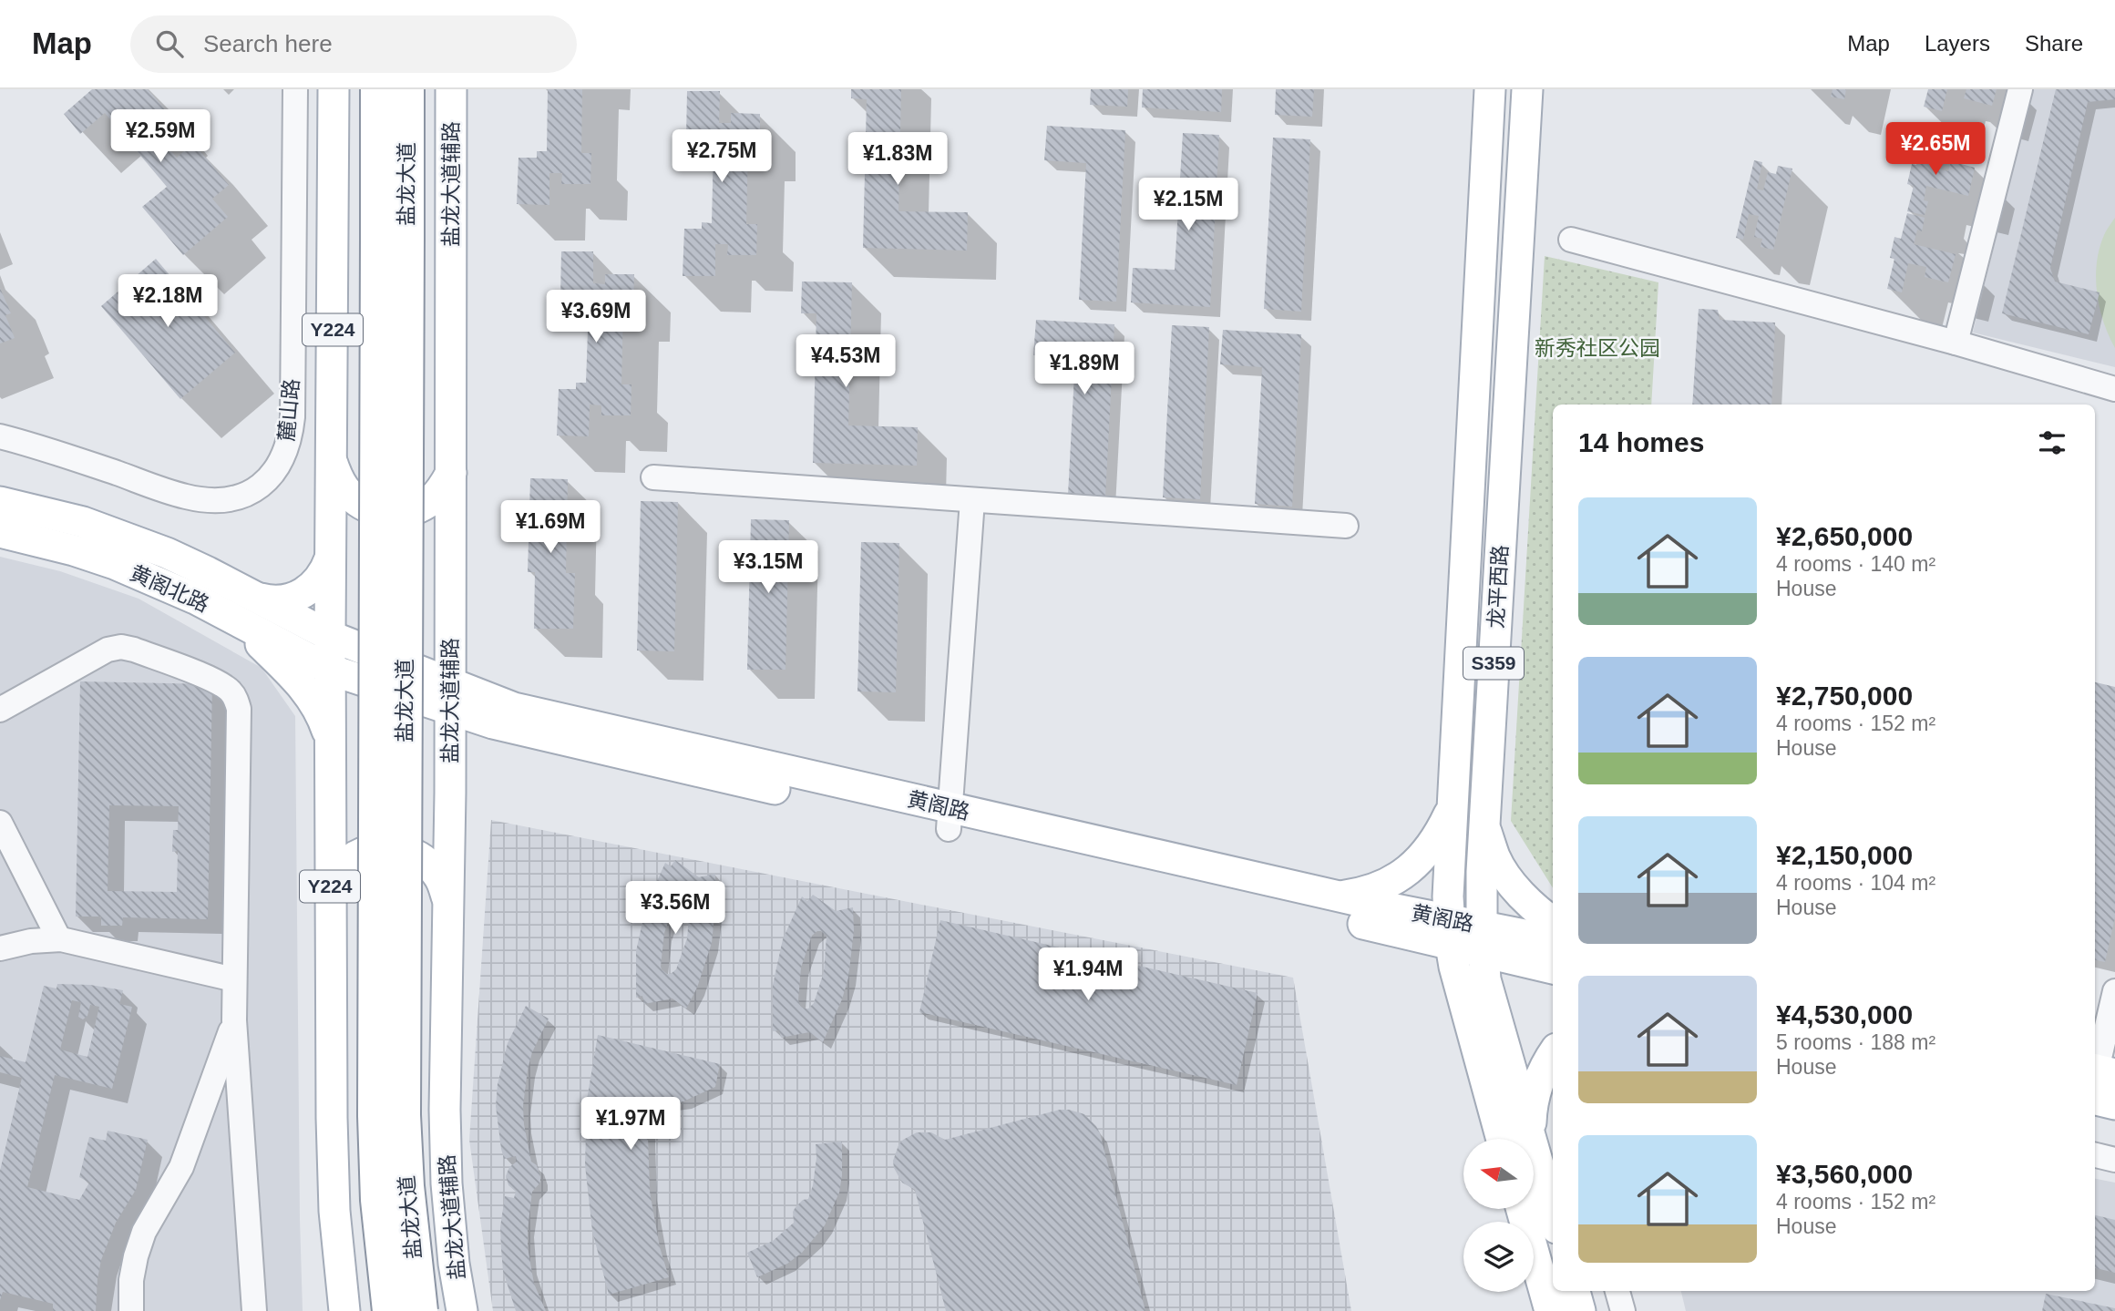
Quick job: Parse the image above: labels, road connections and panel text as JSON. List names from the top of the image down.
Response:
{
  "streets": {
    "highway": ["盐龙大道"],
    "main road": [
      "盐龙大道辅路",
      "Y224",
      "龙平西路",
      "黄阁北路",
      "S359",
      "黄阁路"
    ],
    "street": ["麓山路"]
  },
  "crossings": [
    ["盐龙大道辅路", "黄阁路"],
    ["Y224", "黄阁北路"],
    ["Y224", "黄阁路"],
    ["龙平西路", "黄阁路"],
    ["黄阁北路", "黄阁路"]
  ],
  "parks": ["新秀社区公园"],
  "north": "left",
  "page": {
    "header": "Map",
    "search": "Search here",
    "nav": ["Map", "Layers", "Share"],
    "price": [
      "¥2.59M",
      "¥2.65M",
      "¥2.75M",
      "¥1.83M",
      "¥2.15M",
      "¥2.18M",
      "¥3.69M",
      "¥4.53M",
      "¥1.89M",
      "¥1.69M",
      "¥3.15M",
      "¥3.56M",
      "¥1.94M",
      "¥1.97M"
    ],
    "heading": "14 homes",
    "list": [
      {
        "name": "¥2,650,000",
        "note": "4 rooms · 140 m² · House"
      },
      {
        "name": "¥2,750,000",
        "note": "4 rooms · 152 m² · House"
      },
      {
        "name": "¥2,150,000",
        "note": "4 rooms · 104 m² · House"
      },
      {
        "name": "¥4,530,000",
        "note": "5 rooms · 188 m² · House"
      },
      {
        "name": "¥3,560,000",
        "note": "4 rooms · 152 m² · House"
      }
    ]
  }
}
